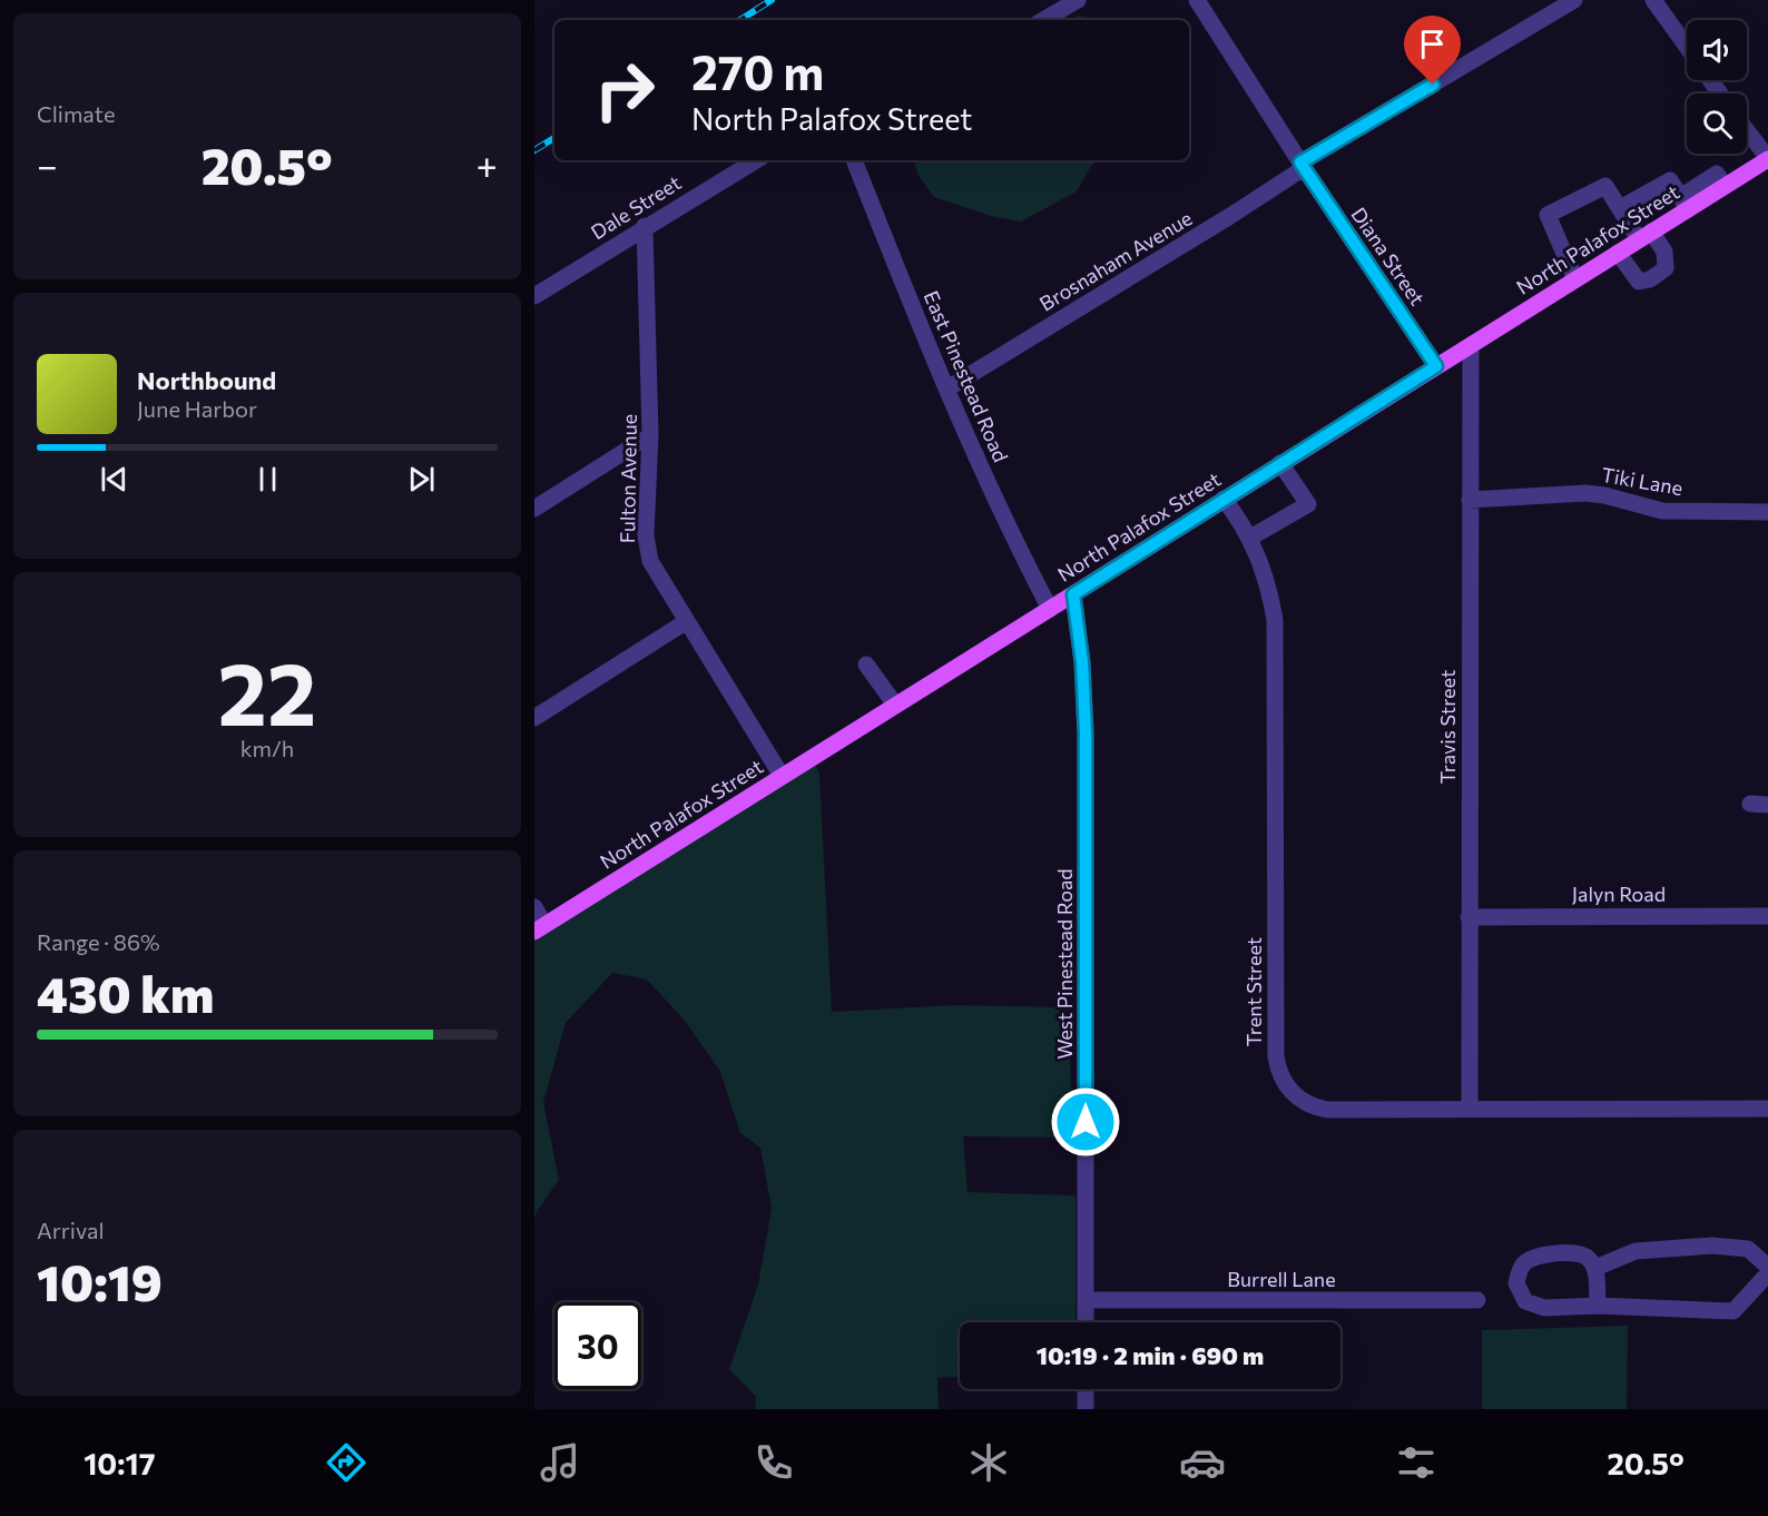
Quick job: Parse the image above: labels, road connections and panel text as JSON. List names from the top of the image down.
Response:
{
  "streets": {
    "main road": ["North Palafox Street"],
    "street": [
      "Dale Street",
      "Diana Street",
      "Brosnaham Avenue",
      "East Pinestead Road",
      "Fulton Avenue",
      "Tiki Lane",
      "Travis Street",
      "Jalyn Road",
      "West Pinestead Road",
      "Trent Street",
      "Burrell Lane"
    ]
  },
  "crossings": [
    ["Dale Street", "Fulton Avenue"],
    ["North Palafox Street", "Diana Street"],
    ["North Palafox Street", "East Pinestead Road"],
    ["North Palafox Street", "Fulton Avenue"],
    ["North Palafox Street", "Travis Street"],
    ["North Palafox Street", "West Pinestead Road"],
    ["North Palafox Street", "Trent Street"],
    ["Diana Street", "Brosnaham Avenue"],
    ["Brosnaham Avenue", "East Pinestead Road"],
    ["Tiki Lane", "Travis Street"],
    ["Travis Street", "Jalyn Road"],
    ["Travis Street", "Trent Street"],
    ["West Pinestead Road", "Burrell Lane"]
  ],
  "page": {
    "tile": [
      "Climate",
      ["22", "km/h"],
      ["Range · 86%", "430 km"],
      ["Arrival", "10:19"]
    ],
    "turn": ["270 m", "North Palafox Street"],
    "heat": ["−", "20.5°", "+"],
    "song": ["Northbound", "June Harbor"],
    "limit": "30",
    "trip": "10:19 · 2 min · 690 m",
    "tabs": ["10:17", "20.5°"]
  }
}
